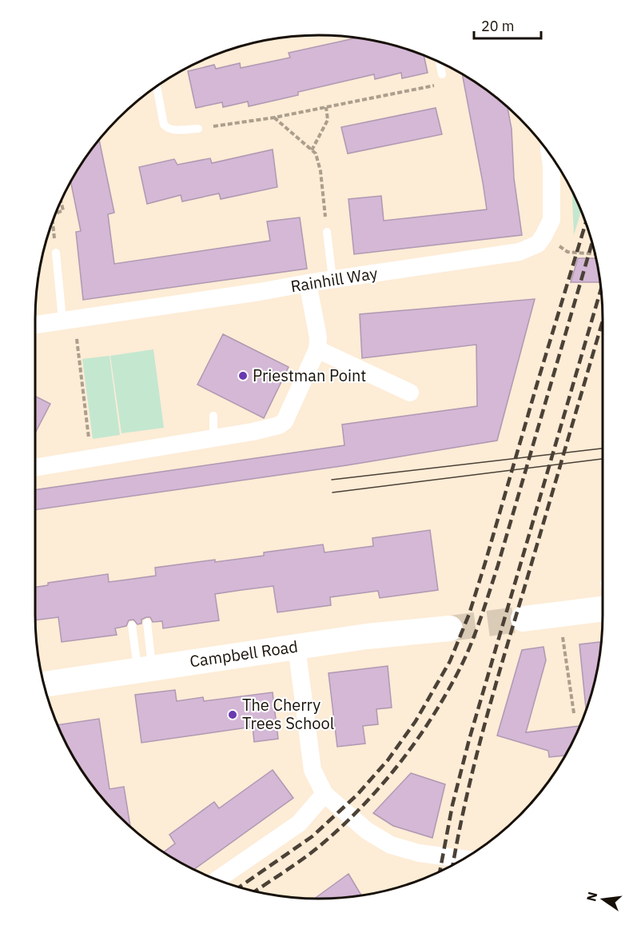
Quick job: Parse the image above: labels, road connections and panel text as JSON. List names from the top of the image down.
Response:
{
  "streets": {
    "street": ["Rainhill Way", "Campbell Road"]
  },
  "places": ["Priestman Point", "The Cherry Trees School"],
  "scale_bar": "20 m",
  "north": "left"
}
